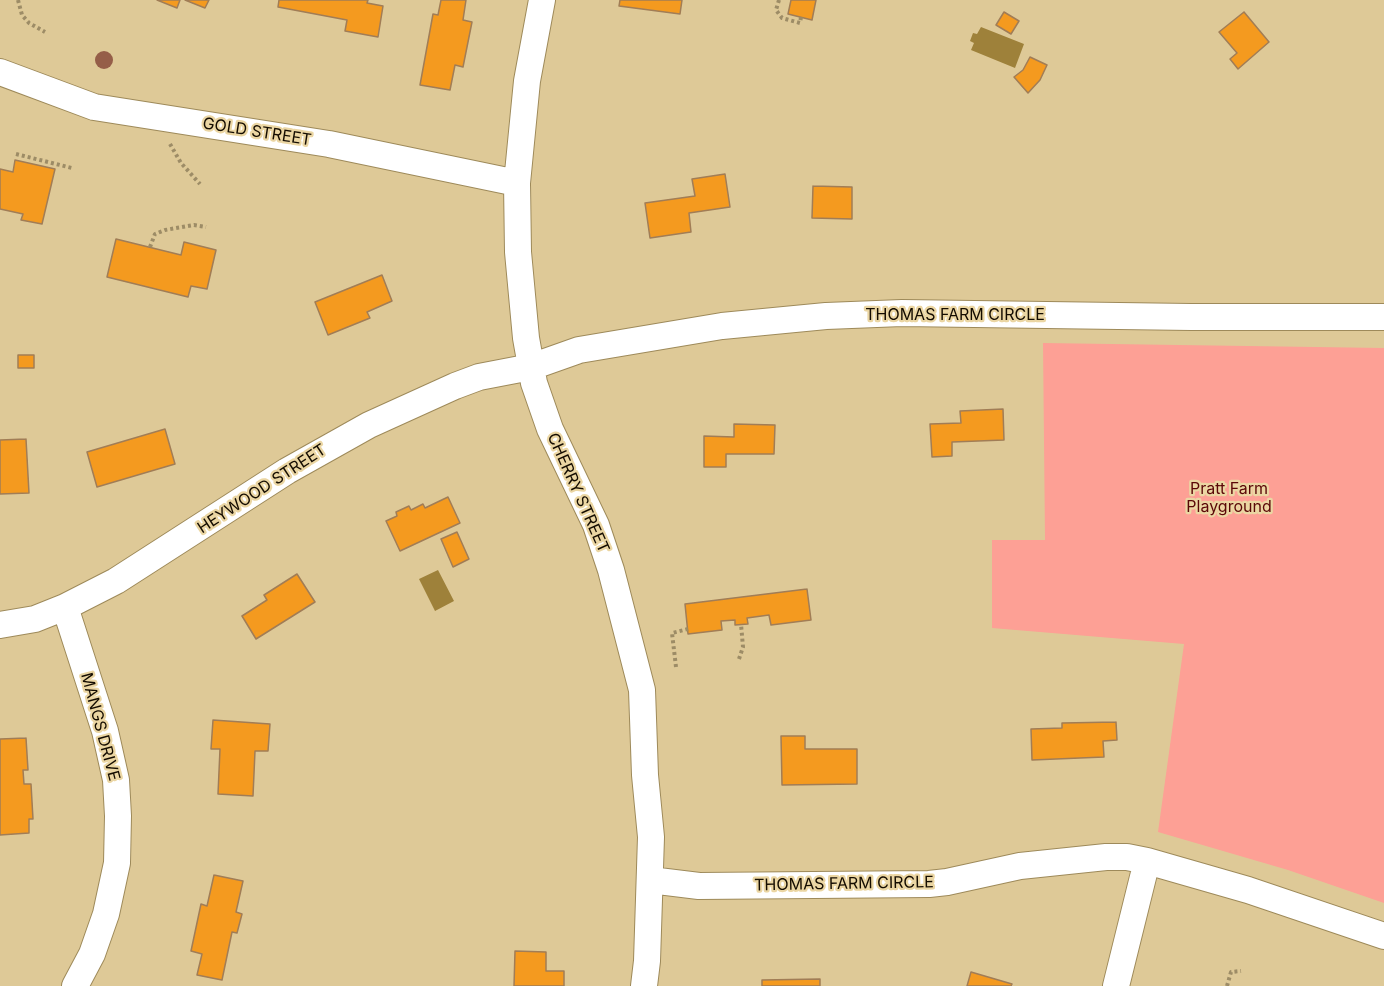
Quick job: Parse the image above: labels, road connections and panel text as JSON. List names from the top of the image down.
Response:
{
  "streets": {
    "street": [
      "GOLD STREET",
      "THOMAS FARM CIRCLE",
      "HEYWOOD STREET",
      "CHERRY STREET",
      "MANGS DRIVE"
    ]
  },
  "crossings": [
    ["GOLD STREET", "CHERRY STREET"],
    ["THOMAS FARM CIRCLE", "HEYWOOD STREET"],
    ["THOMAS FARM CIRCLE", "CHERRY STREET"],
    ["HEYWOOD STREET", "CHERRY STREET"],
    ["HEYWOOD STREET", "MANGS DRIVE"]
  ],
  "parks": ["Pratt Farm Playground"]
}
